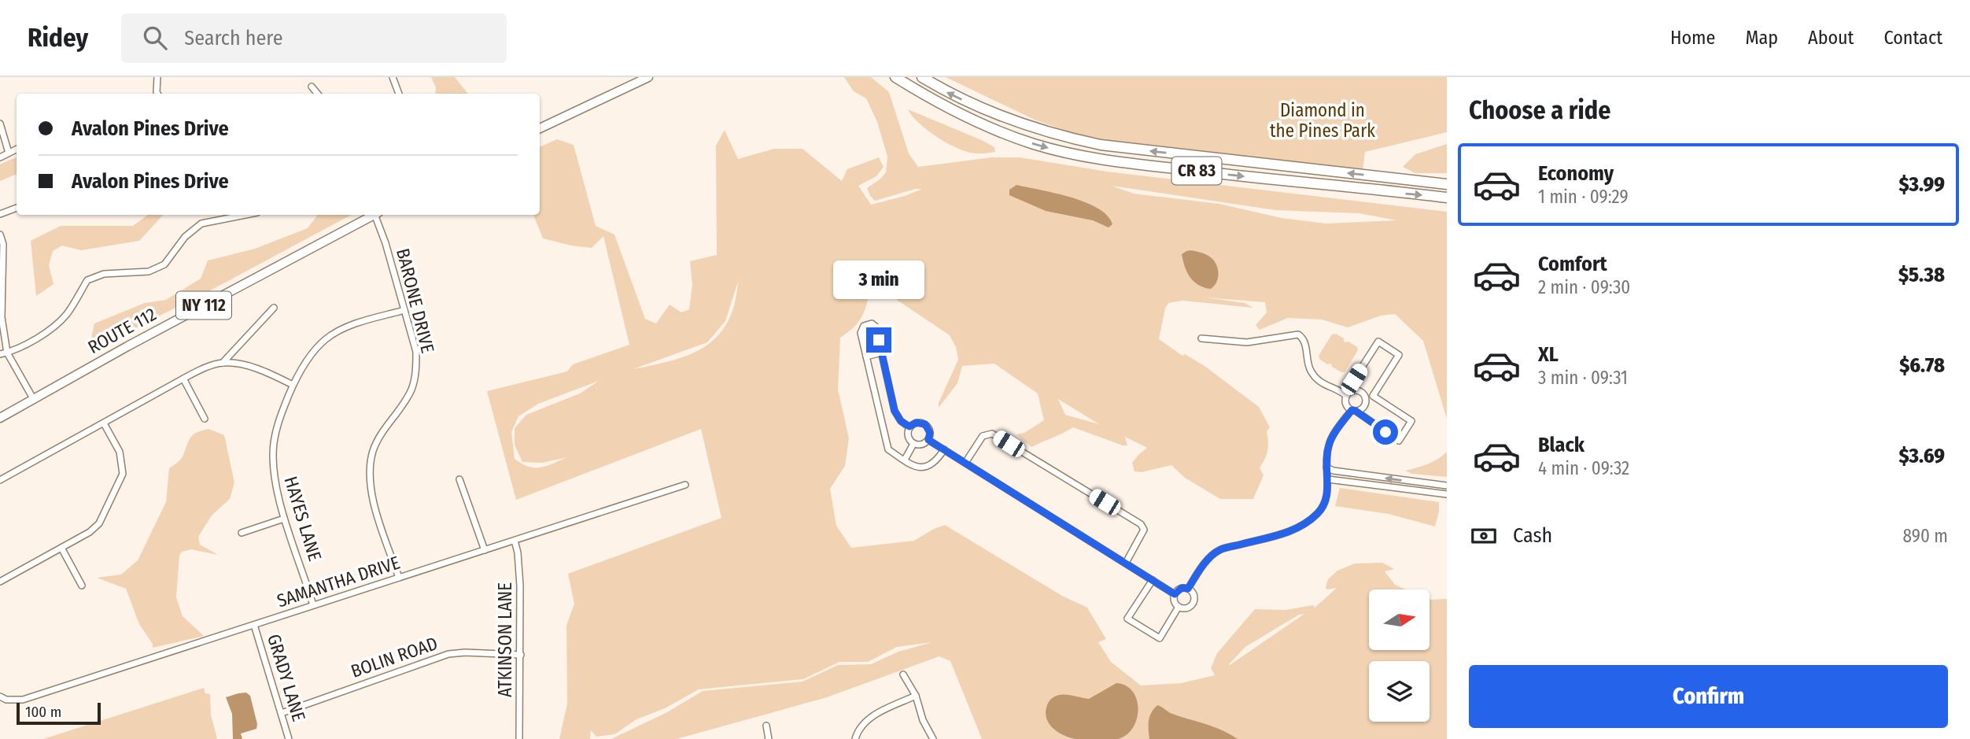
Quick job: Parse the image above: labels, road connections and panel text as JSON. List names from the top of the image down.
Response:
{
  "streets": {
    "highway": ["CR 83"],
    "main road": ["NY 112", "ROUTE 112"],
    "street": [
      "BARONE DRIVE",
      "HAYES LANE",
      "SAMANTHA DRIVE",
      "ATKINSON LANE",
      "BOLIN ROAD",
      "GRADY LANE"
    ]
  },
  "crossings": [
    ["BARONE DRIVE", "HAYES LANE"],
    ["BARONE DRIVE", "SAMANTHA DRIVE"],
    ["HAYES LANE", "SAMANTHA DRIVE"],
    ["SAMANTHA DRIVE", "ATKINSON LANE"],
    ["SAMANTHA DRIVE", "GRADY LANE"],
    ["ATKINSON LANE", "BOLIN ROAD"],
    ["BOLIN ROAD", "GRADY LANE"]
  ],
  "parks": ["Diamond in the Pines Park"],
  "scale_bar": "100 m",
  "north": "right",
  "page": {
    "header": "Ridey",
    "search": "Search here",
    "nav": [
      "Home",
      "Map",
      "About",
      "Contact"
    ],
    "heading": "Choose a ride",
    "banner": ["Avalon Pines Drive", "Avalon Pines Drive"],
    "list": [
      {
        "name": "Economy",
        "note": "1 min · 09:29",
        "value": "$3.99"
      },
      {
        "name": "Comfort",
        "note": "2 min · 09:30",
        "value": "$5.38"
      },
      {
        "name": "XL",
        "note": "3 min · 09:31",
        "value": "$6.78"
      },
      {
        "name": "Black",
        "note": "4 min · 09:32",
        "value": "$3.69"
      }
    ],
    "bubble": "3 min",
    "pay": ["Cash", "890 m"],
    "buttons": "Confirm",
    "scale": "100 m"
  }
}
